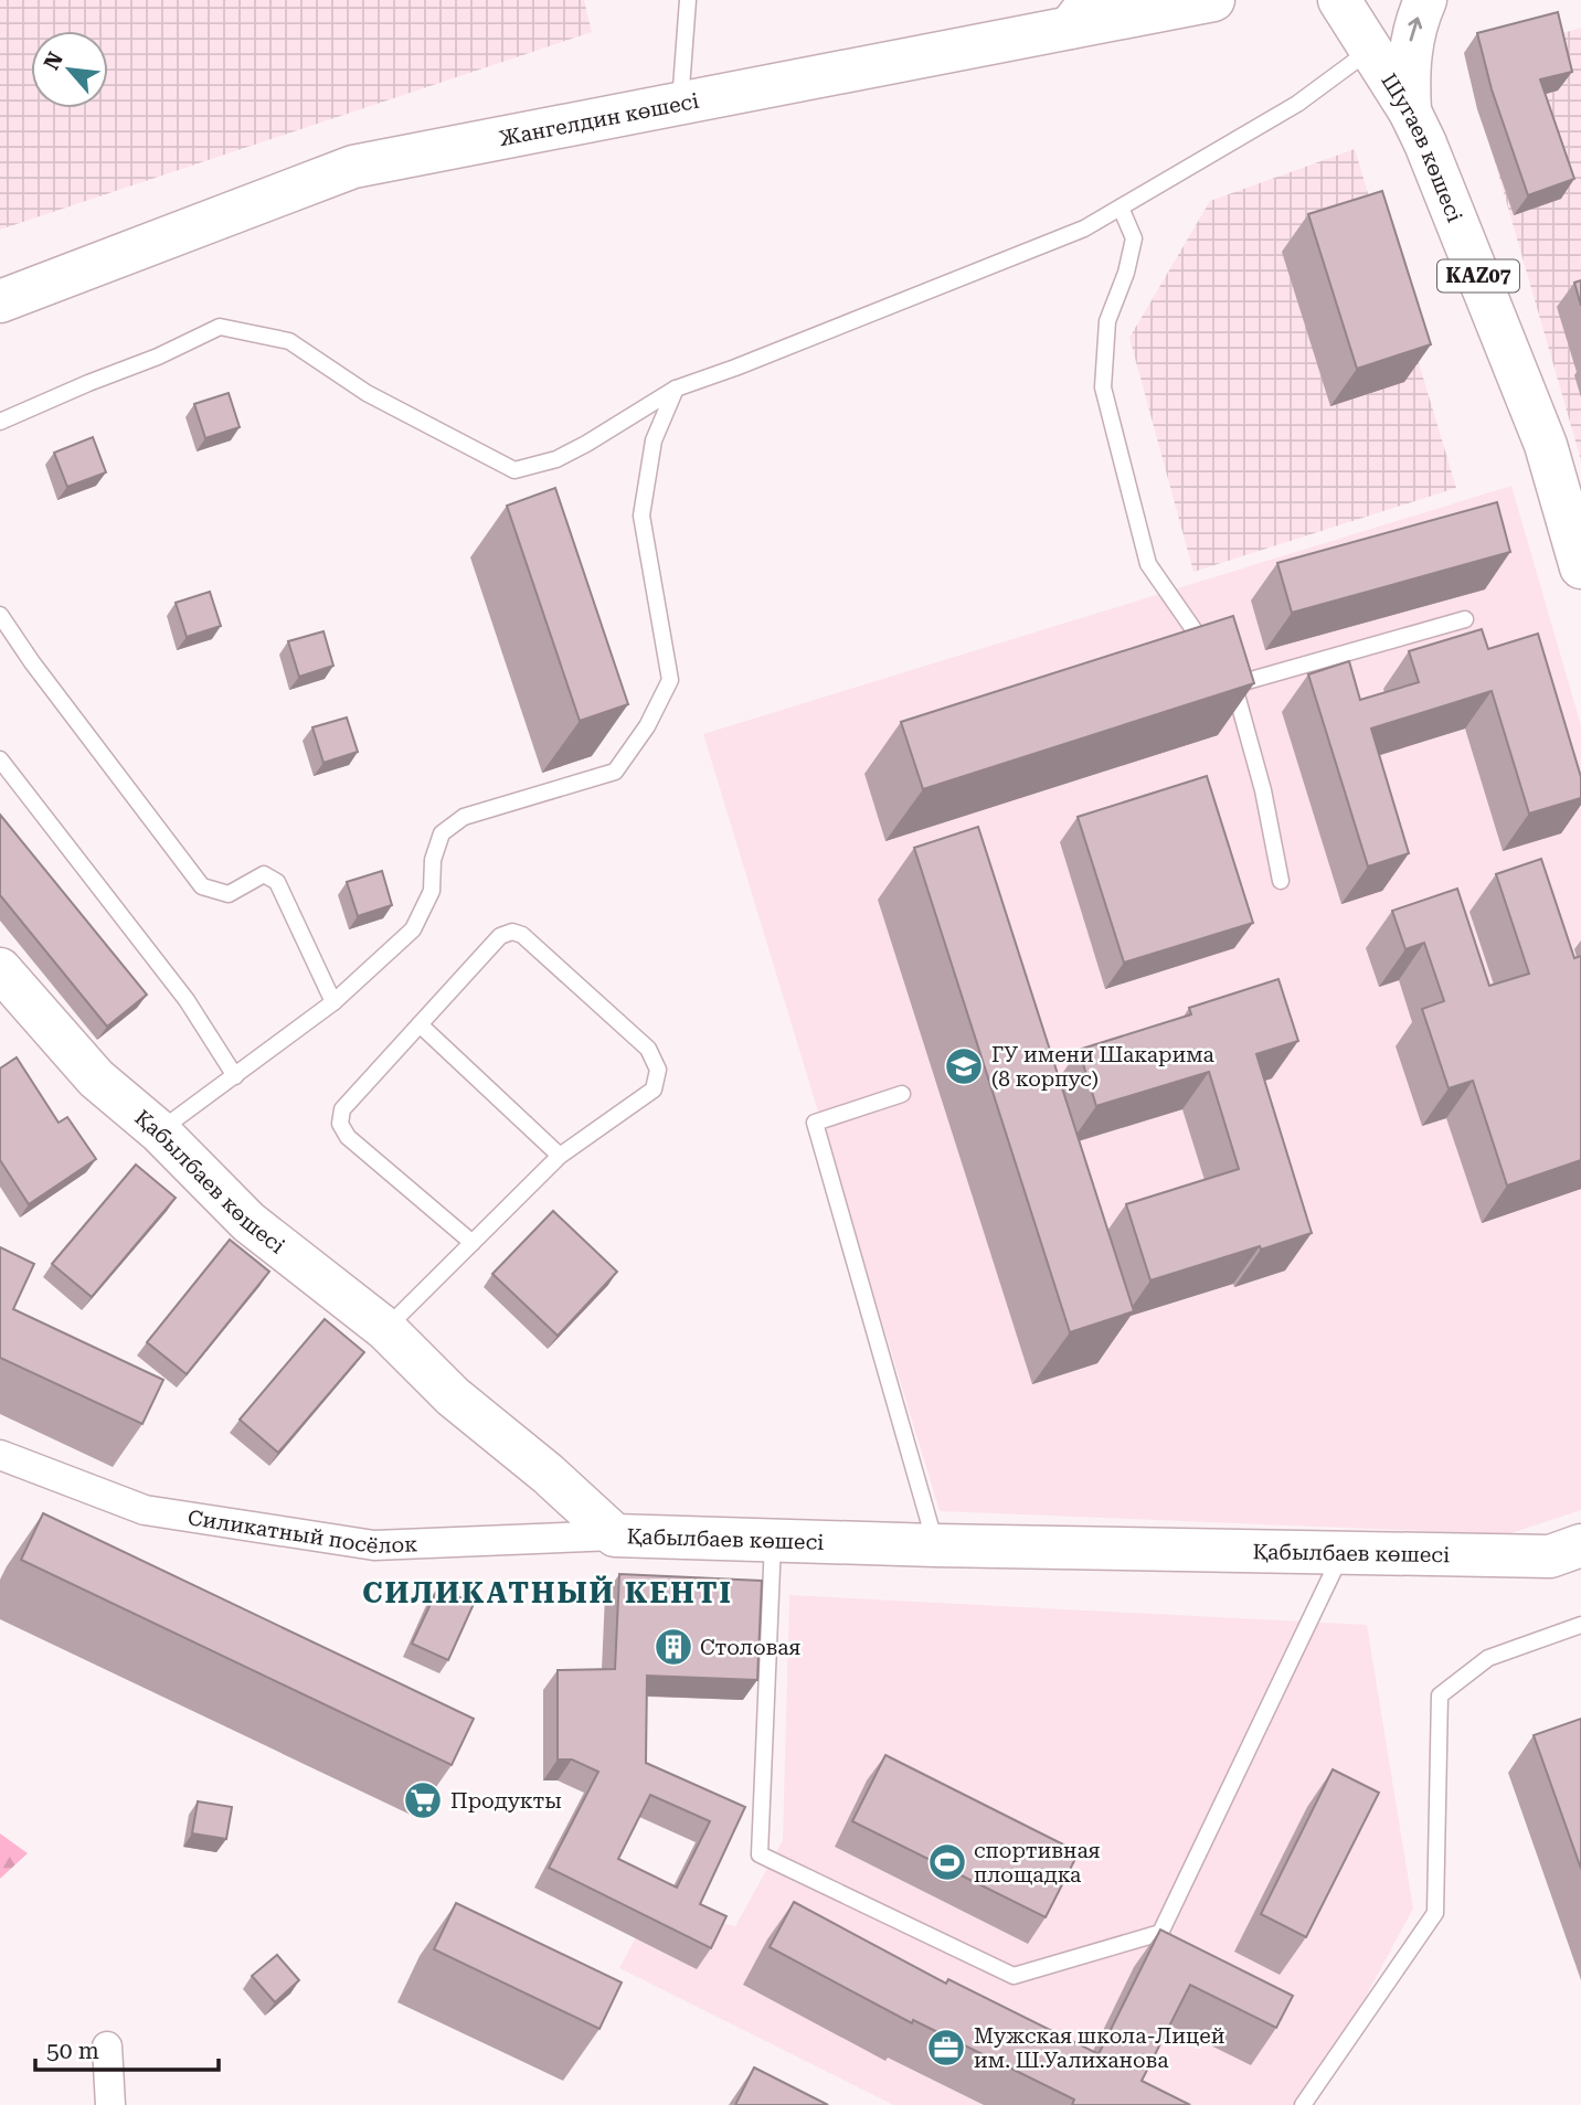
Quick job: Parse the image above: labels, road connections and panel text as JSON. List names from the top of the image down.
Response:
{
  "streets": {
    "main road": [
      "Жангелдин көшесі",
      "Шугаев көшесі",
      "KAZ07",
      "Қабылбаев көшесі"
    ],
    "street": ["Силикатный посёлок"]
  },
  "crossings": [
    ["Қабылбаев көшесі", "Силикатный посёлок"]
  ],
  "districts": ["СИЛИКАТНЫЙ КЕНТІ"],
  "places": {
    "school or university": ["ГУ имени Шакарима (8 корпус)"],
    "building": ["Столовая"],
    "supermarket": ["Продукты"],
    "sports": ["спортивная площадка"],
    "office": ["Мужская школа-Лицей им. Ш.Уалиханова"]
  },
  "scale_bar": "50 m",
  "north": "top left"
}
